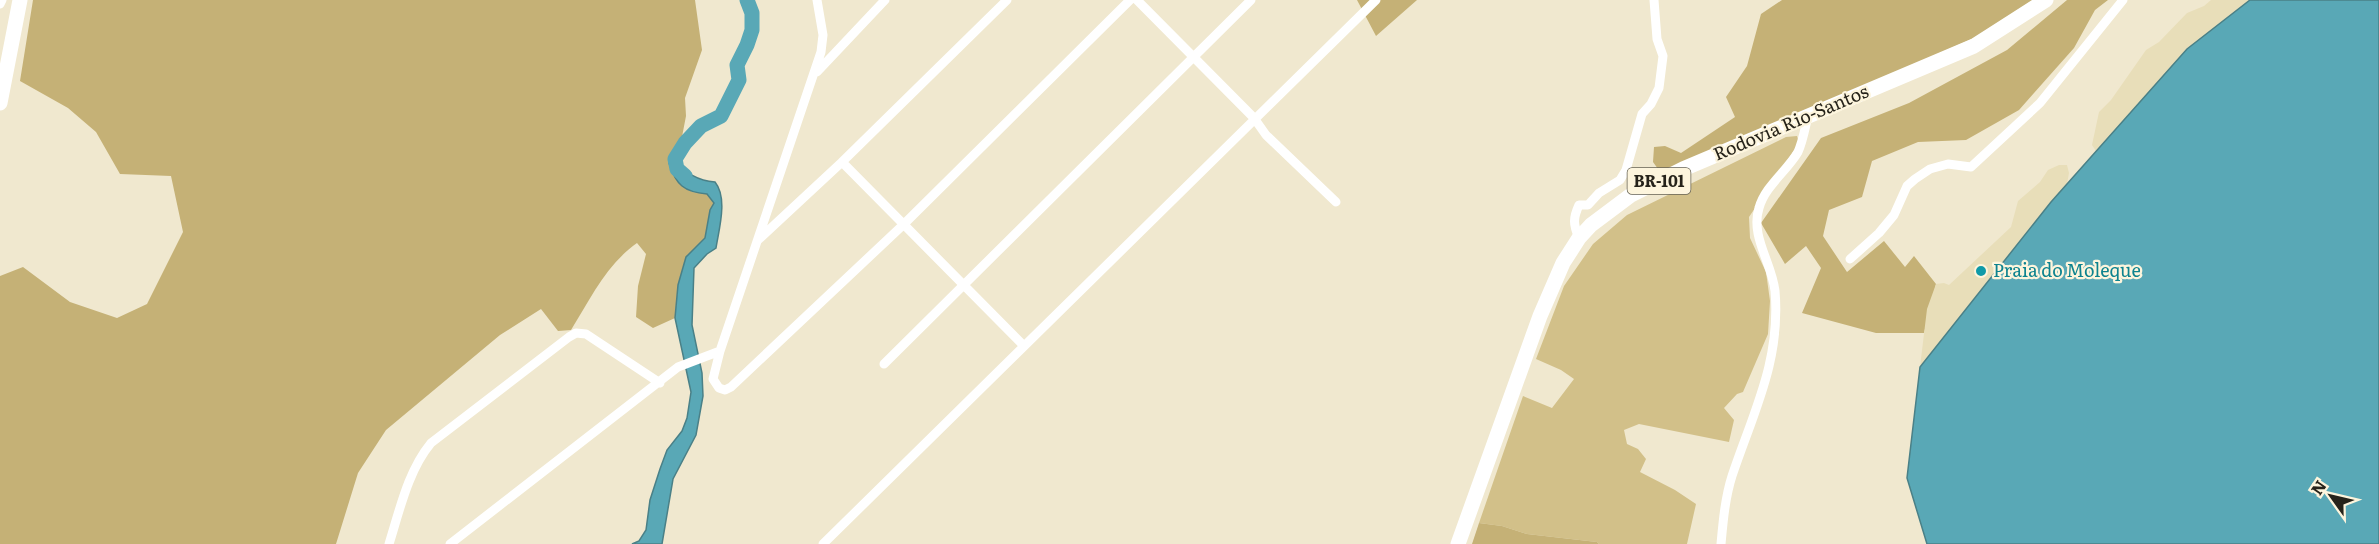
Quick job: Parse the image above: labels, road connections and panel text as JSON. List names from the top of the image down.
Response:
{
  "streets": {
    "highway": ["Rodovia Rio-Santos", "BR-101"]
  },
  "places": ["Praia do Moleque"],
  "north": "top left"
}
